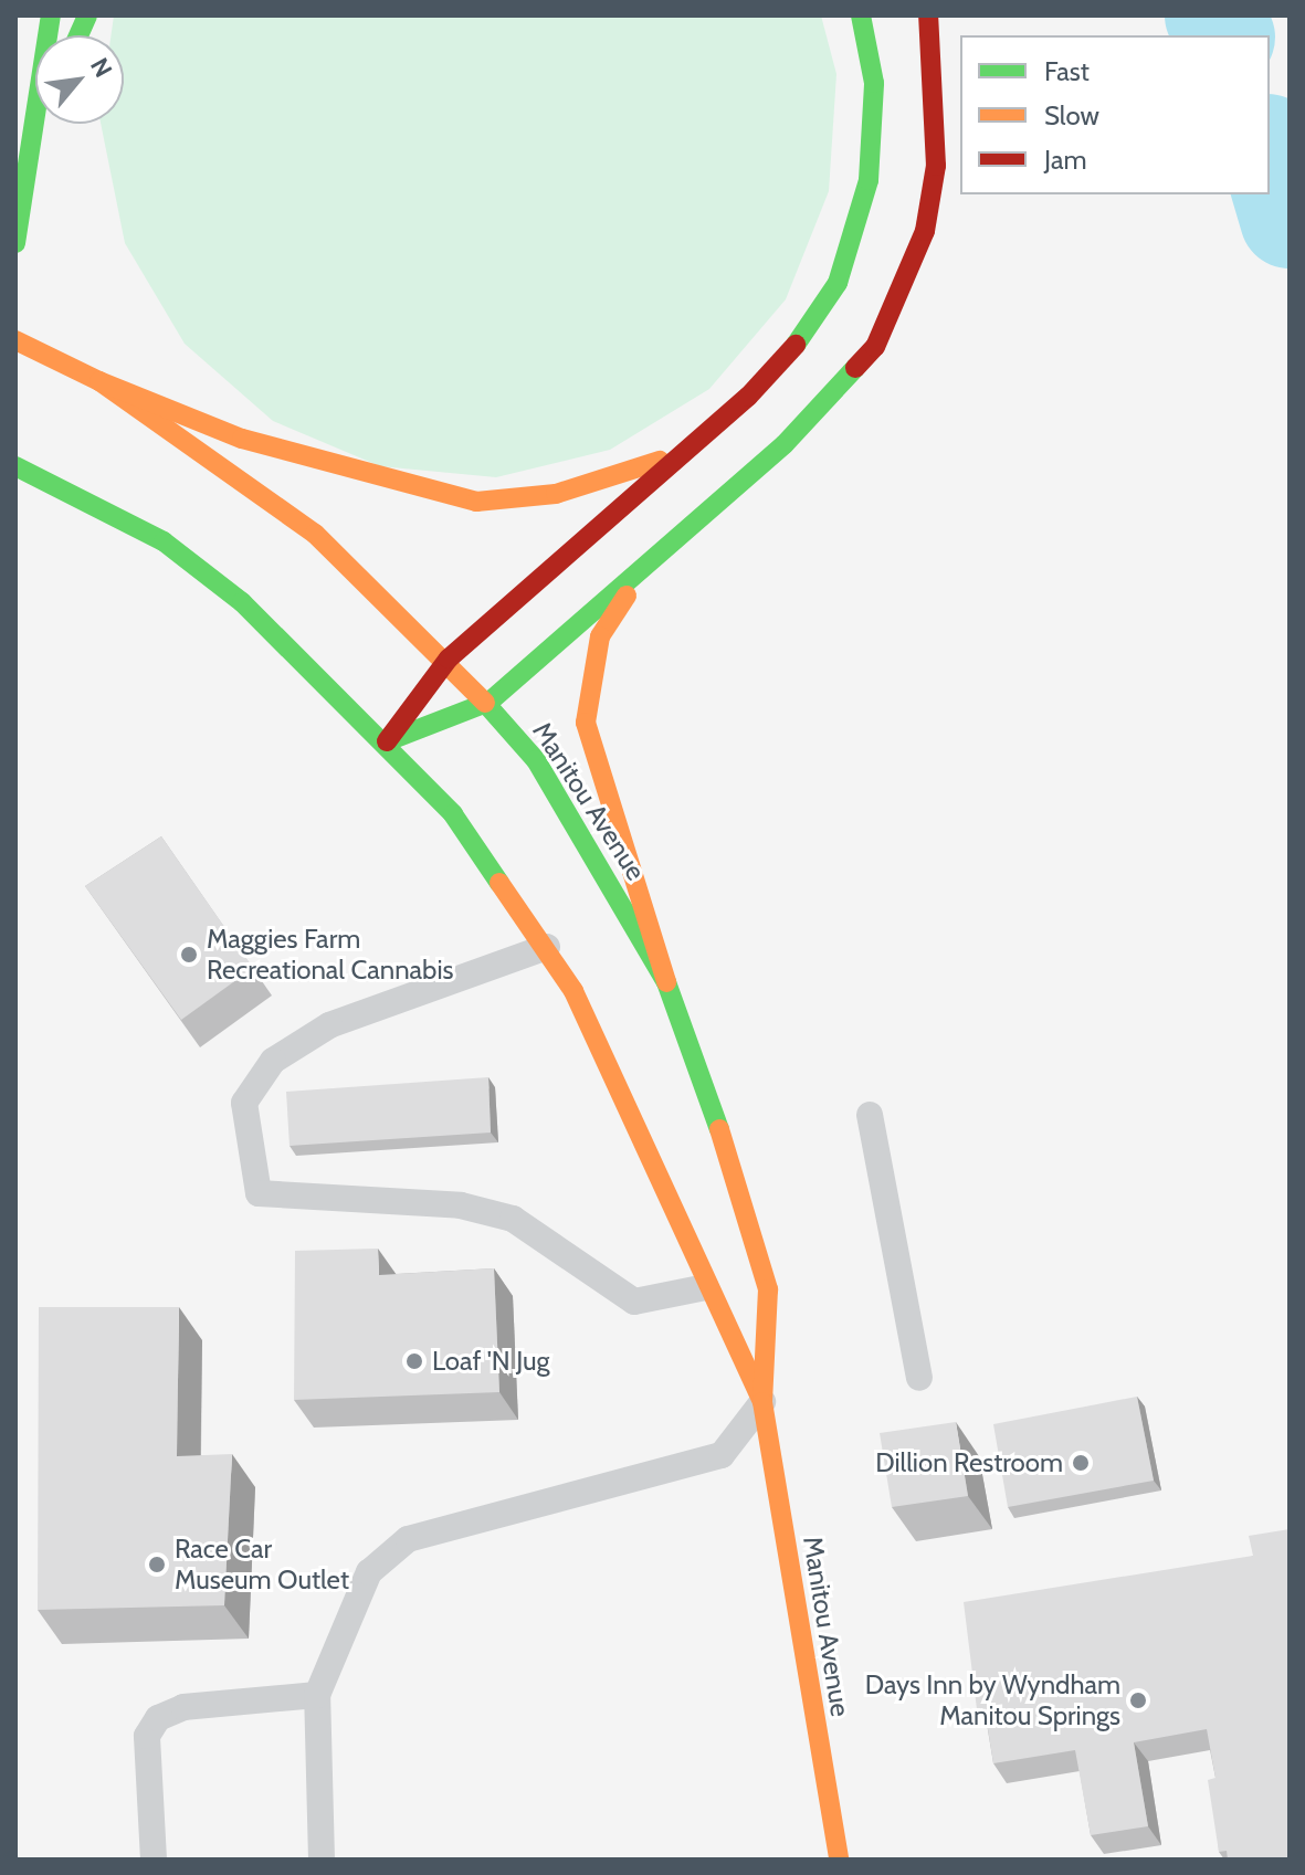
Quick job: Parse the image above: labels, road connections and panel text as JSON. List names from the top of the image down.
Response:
{
  "streets": {
    "main road": ["Manitou Avenue"]
  },
  "places": [
    "Maggies Farm Recreational Cannabis",
    "Loaf 'N Jug",
    "Dillion Restroom",
    "Race Car Museum Outlet",
    "Days Inn by Wyndham Manitou Springs"
  ],
  "legend": ["Fast", "Slow", "Jam"],
  "north": "top right"
}
